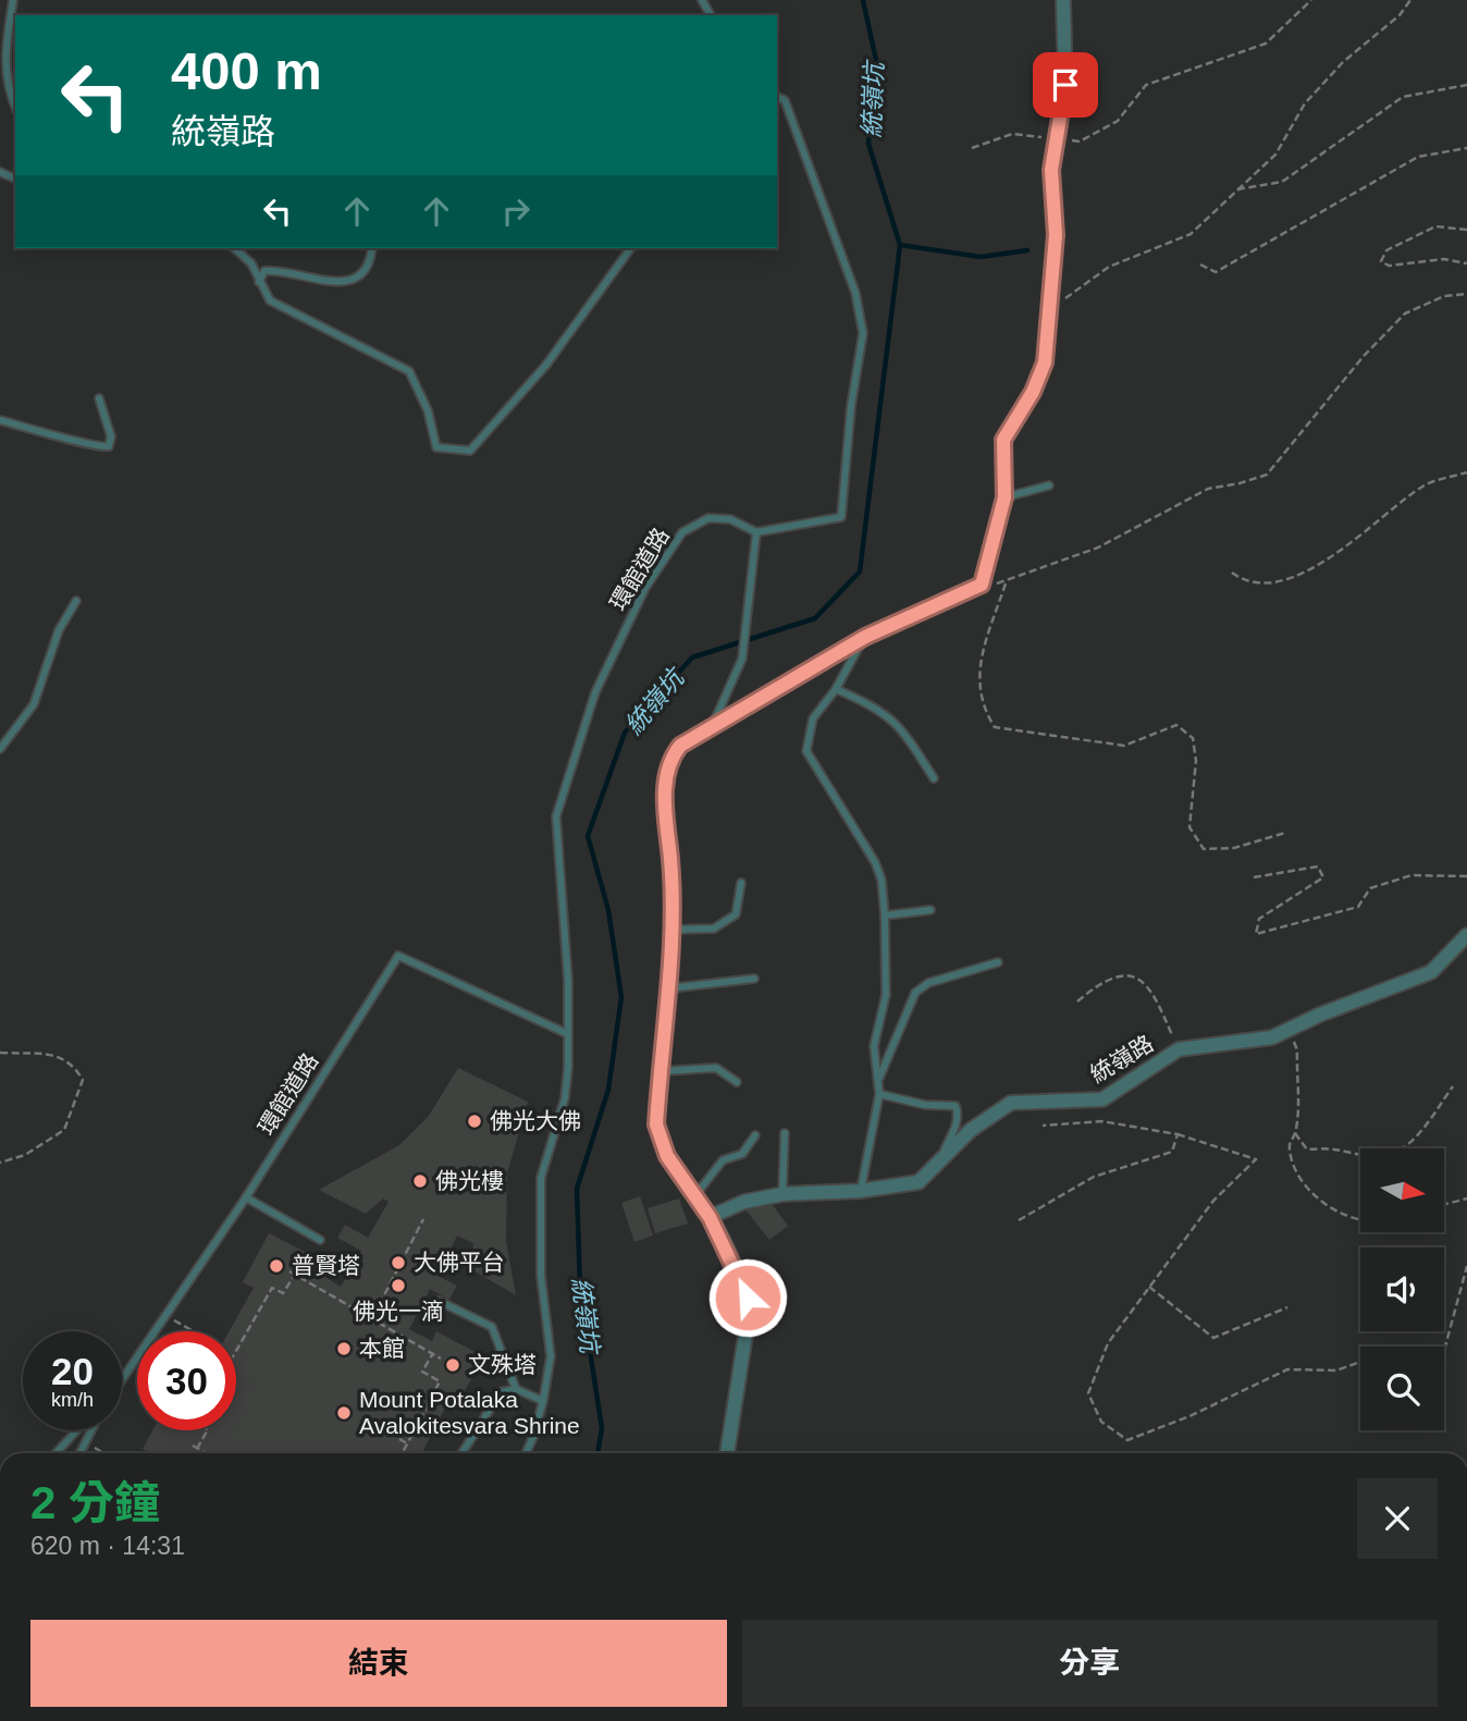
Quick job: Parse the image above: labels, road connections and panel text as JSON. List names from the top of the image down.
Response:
{
  "streets": {
    "street": ["統嶺路"],
    "lane": ["環館道路"]
  },
  "water": ["統嶺坑"],
  "places": [
    "佛光大佛",
    "佛光樓",
    "大佛平台",
    "普賢塔",
    "佛光一滴",
    "本館",
    "文殊塔",
    "Mount Potalaka Avalokitesvara Shrine"
  ],
  "north": "right",
  "page": {
    "turn": ["400 m", "統嶺路"],
    "speed": "20 km/h",
    "limit": "30",
    "heading": ["2 分鐘", "620 m · 14:31"],
    "buttons": ["結束", "分享"]
  }
}
